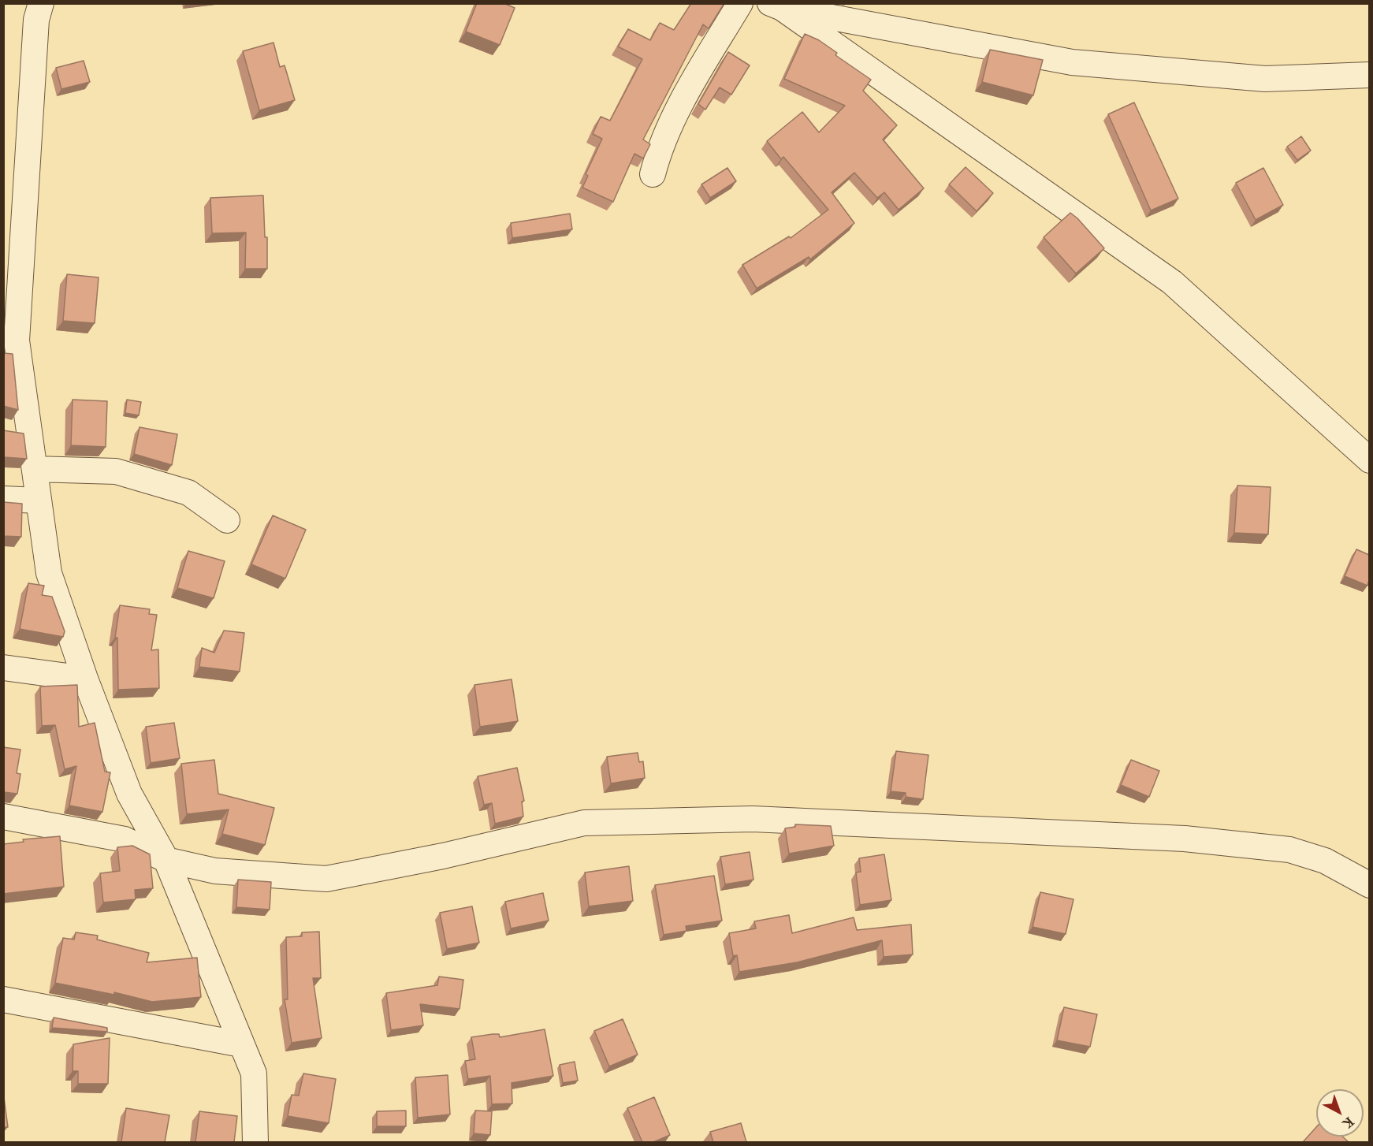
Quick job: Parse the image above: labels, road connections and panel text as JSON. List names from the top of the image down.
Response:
{
  "north": "bottom right"
}
